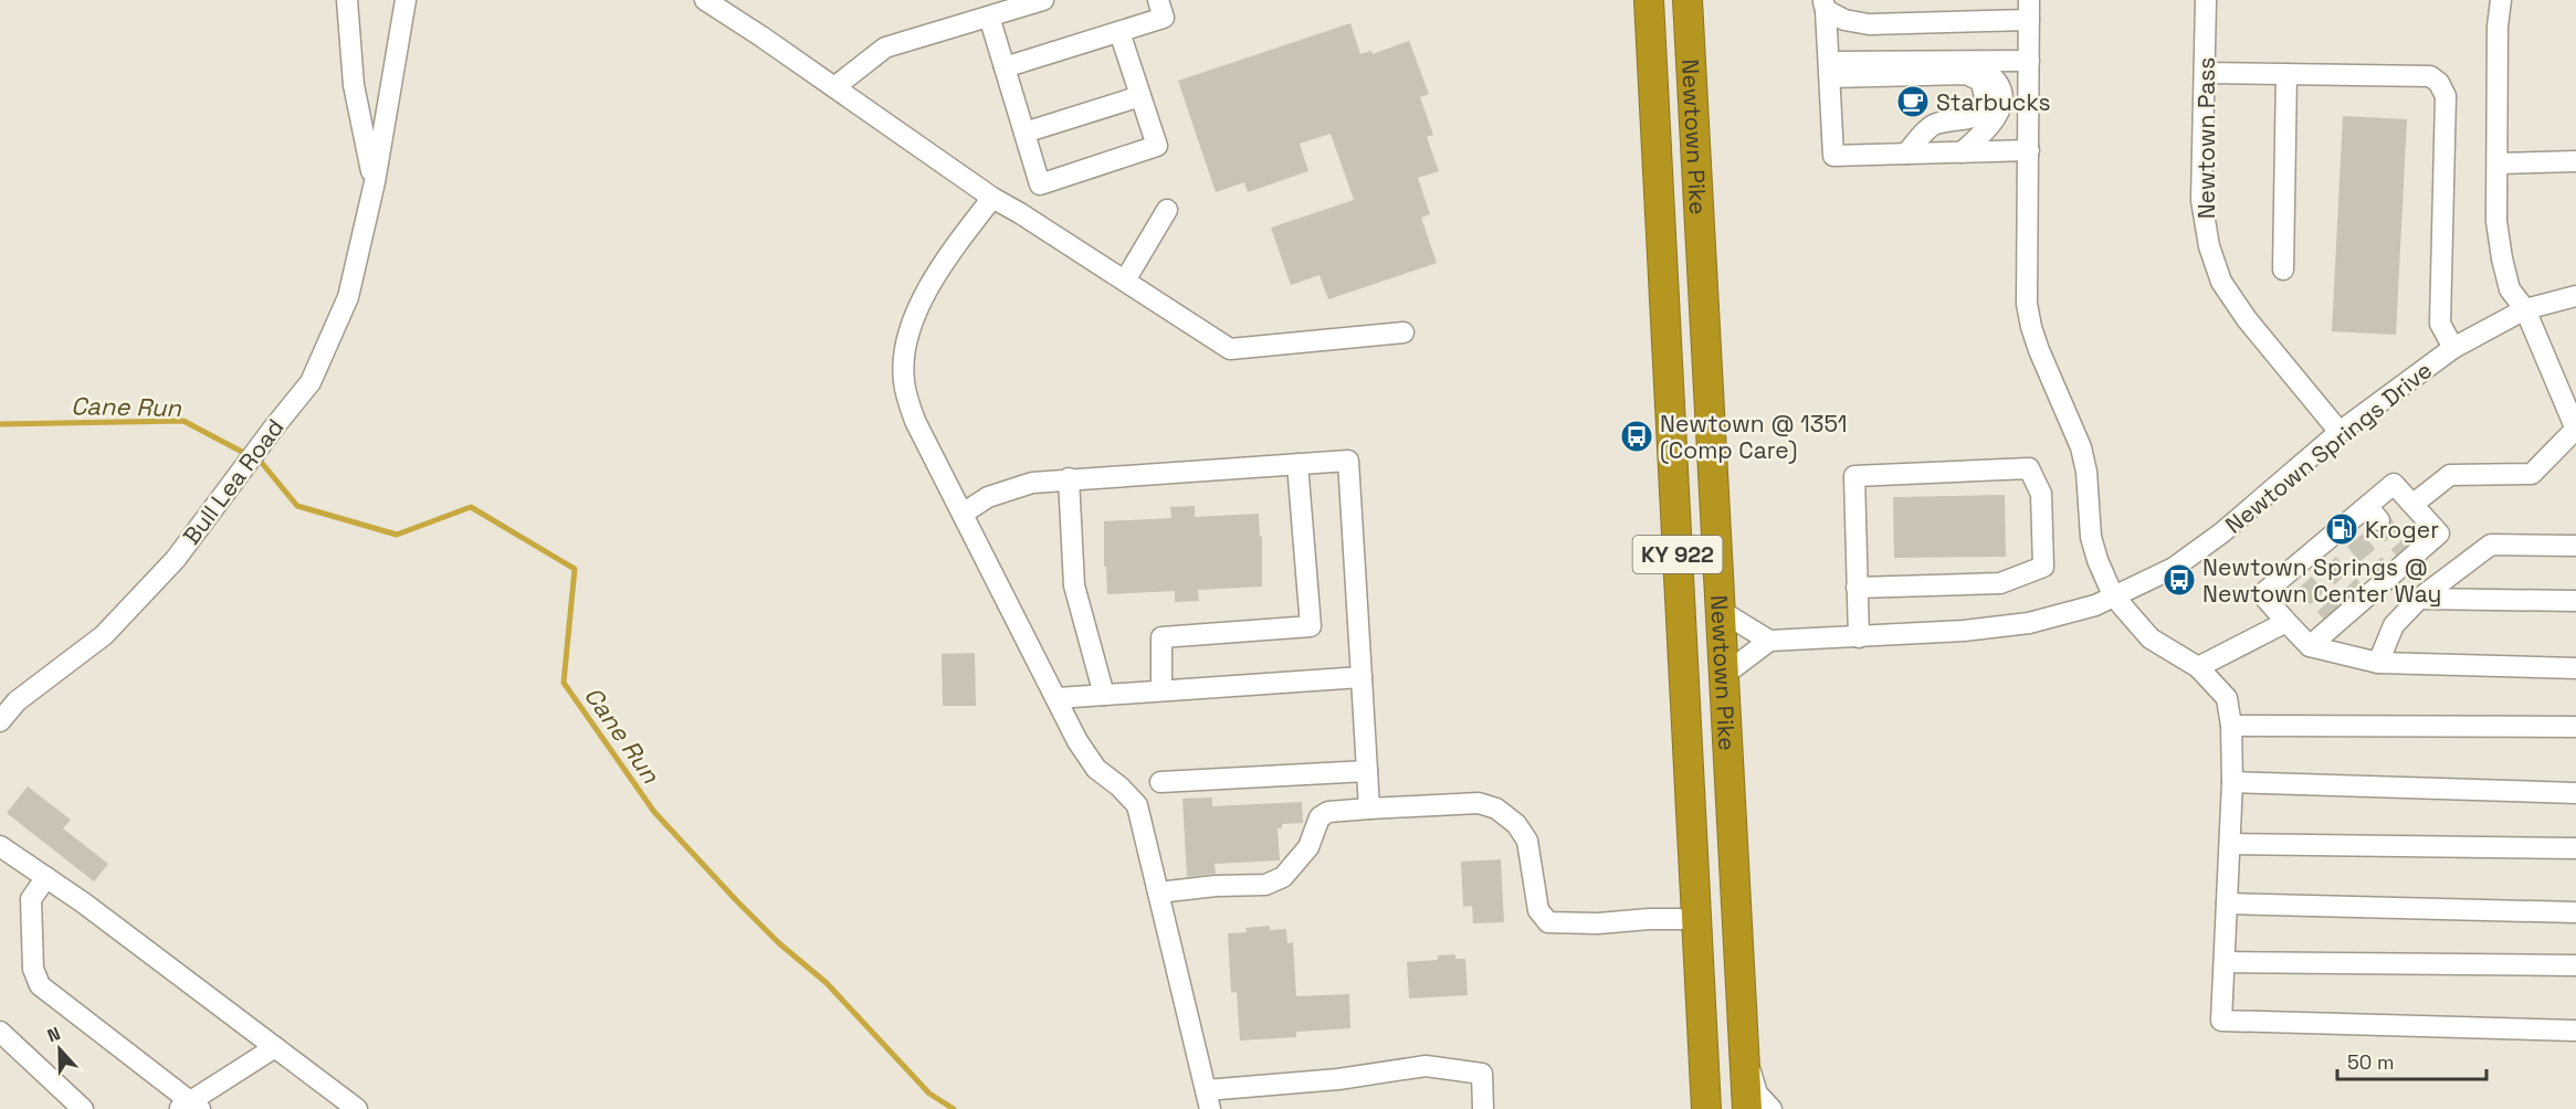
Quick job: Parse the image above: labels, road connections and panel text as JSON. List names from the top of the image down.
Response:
{
  "streets": {
    "highway": ["Newtown Pike", "KY 922"],
    "street": ["Newtown Pass", "Newtown Springs Drive", "Bull Lea Road"]
  },
  "crossings": [
    ["Newtown Pass", "Newtown Springs Drive"]
  ],
  "water": ["Cane Run"],
  "places": {
    "cafe": ["Starbucks"],
    "bus stop": ["Newtown @ 1351 (Comp Care)", "Newtown Springs @ Newtown Center Way"],
    "fuel station": ["Kroger"]
  },
  "scale_bar": "50 m",
  "north": "top"
}
